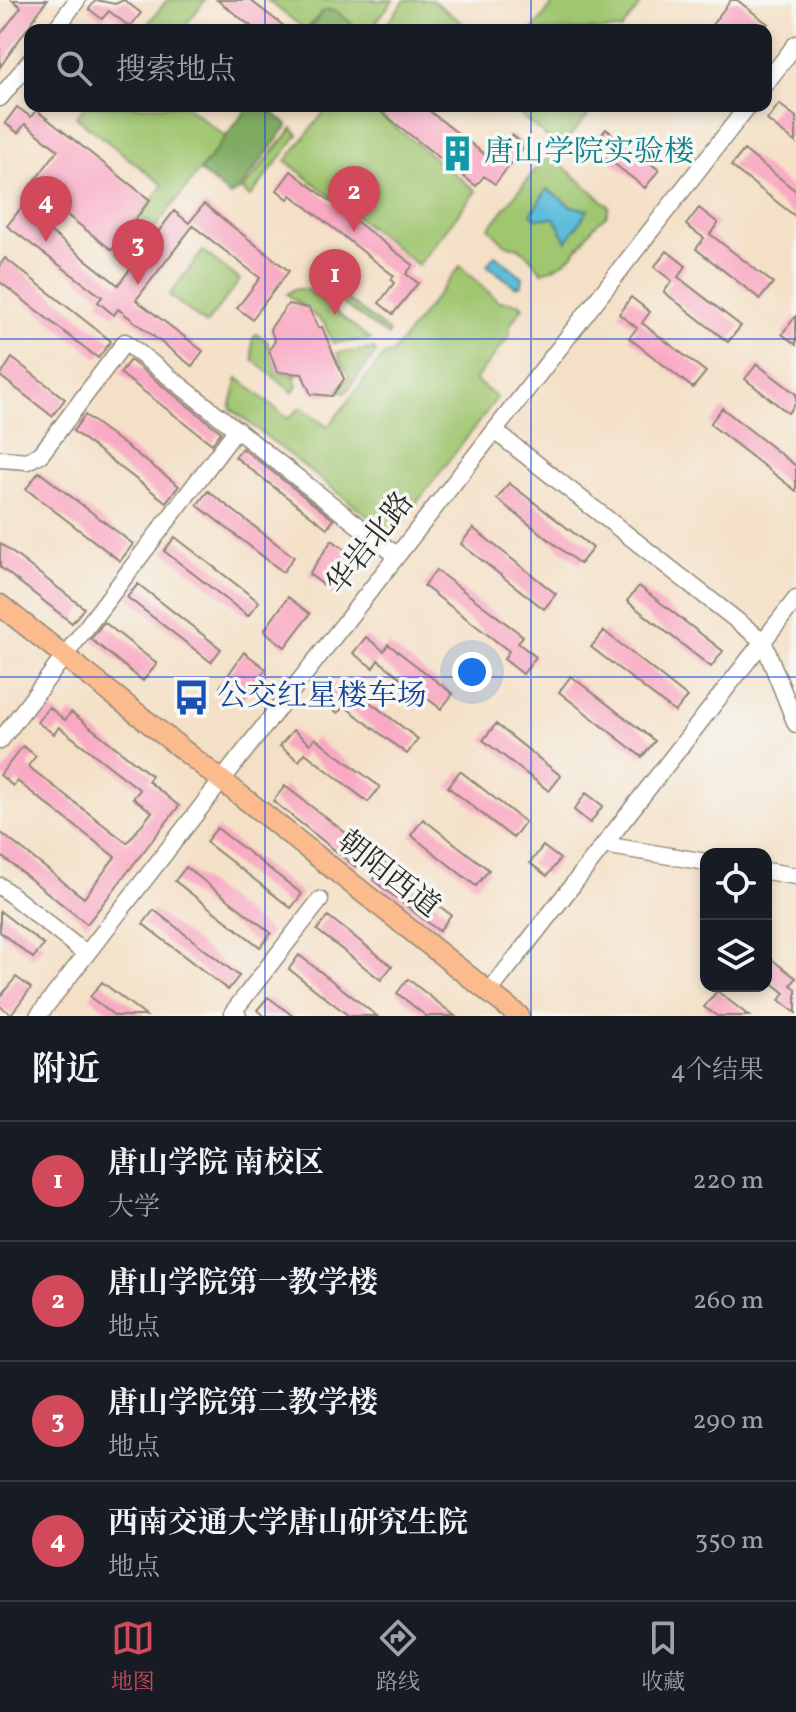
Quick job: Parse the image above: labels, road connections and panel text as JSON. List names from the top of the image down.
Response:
{
  "streets": {
    "main road": ["朝阳西道"],
    "street": ["华岩北路"]
  },
  "crossings": [
    ["华岩北路", "朝阳西道"]
  ],
  "places": {
    "building": ["唐山学院实验楼"],
    "bus stop": ["公交红星楼车场"]
  },
  "page": {
    "search": "搜索地点",
    "pins": [
      "2",
      "4",
      "3",
      "1"
    ],
    "heading": ["附近", "4个结果"],
    "list": [
      {
        "mark": "1",
        "name": "唐山学院 南校区",
        "note": "大学",
        "value": "220 m"
      },
      {
        "mark": "2",
        "name": "唐山学院第一教学楼",
        "note": "地点",
        "value": "260 m"
      },
      {
        "mark": "3",
        "name": "唐山学院第二教学楼",
        "note": "地点",
        "value": "290 m"
      },
      {
        "mark": "4",
        "name": "西南交通大学唐山研究生院",
        "note": "地点",
        "value": "350 m"
      }
    ],
    "nav": ["地图", "路线", "收藏"]
  }
}
